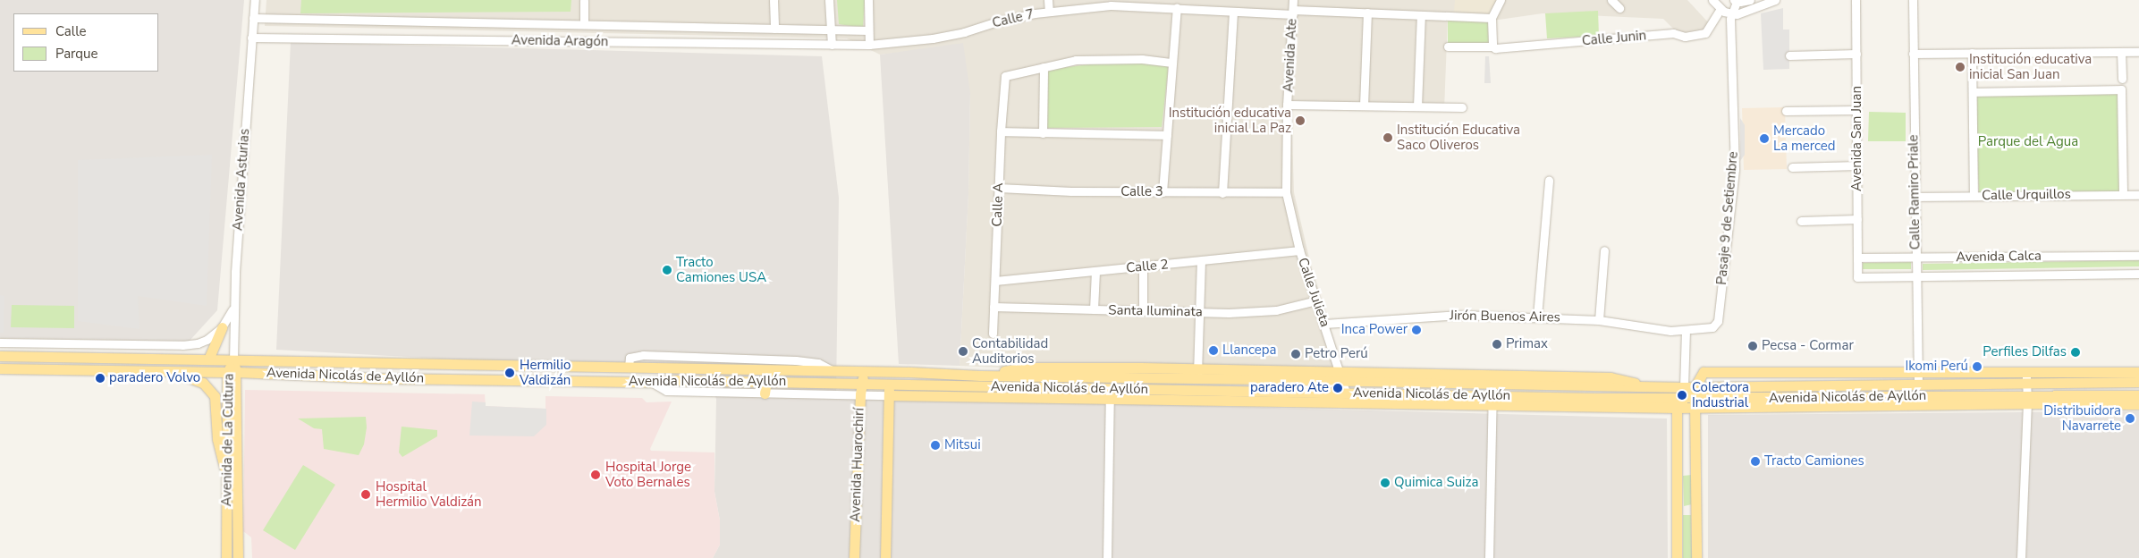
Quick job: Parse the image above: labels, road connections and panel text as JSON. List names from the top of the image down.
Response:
{
  "streets": {
    "main road": ["Avenida Nicolás de Ayllón", "Avenida de La Cultura", "Avenida Huarochirí"],
    "street": [
      "Calle 7",
      "Calle Junin",
      "Avenida Aragón",
      "Avenida Ate",
      "Avenida San Juan",
      "Avenida Asturias",
      "Calle 3",
      "Calle Ramiro Priale",
      "Calle Urquillos",
      "Calle A",
      "Pasaje 9 de Setiembre",
      "Avenida Calca",
      "Calle 2",
      "Calle Julieta",
      "Santa Iluminata",
      "Jirón Buenos Aires"
    ]
  },
  "crossings": [
    ["Calle 7", "Avenida Aragón"],
    ["Calle 7", "Avenida Ate"],
    ["Avenida Aragón", "Avenida Asturias"],
    ["Avenida Ate", "Calle 3"],
    ["Avenida Ate", "Calle Julieta"],
    ["Avenida San Juan", "Avenida Calca"],
    ["Avenida Asturias", "Avenida Nicolás de Ayllón"],
    ["Avenida Asturias", "Avenida de La Cultura"],
    ["Calle 3", "Calle A"],
    ["Calle 3", "Calle Julieta"],
    ["Calle Ramiro Priale", "Calle Urquillos"],
    ["Calle Ramiro Priale", "Avenida Calca"],
    ["Calle Ramiro Priale", "Avenida Nicolás de Ayllón"],
    ["Calle A", "Calle 2"],
    ["Calle A", "Santa Iluminata"],
    ["Pasaje 9 de Setiembre", "Jirón Buenos Aires"],
    ["Calle 2", "Calle Julieta"],
    ["Calle Julieta", "Santa Iluminata"],
    ["Calle Julieta", "Jirón Buenos Aires"],
    ["Calle Julieta", "Avenida Nicolás de Ayllón"],
    ["Avenida Nicolás de Ayllón", "Avenida de La Cultura"],
    ["Avenida Nicolás de Ayllón", "Avenida Huarochirí"]
  ],
  "parks": ["Parque del Agua"],
  "places": [
    "Institución educativa inicial San Juan",
    "Institución educativa inicial La Paz",
    "Institución Educativa Saco Oliveros",
    "Mercado La merced",
    "Tracto Camiones USA",
    "Inca Power",
    "Primax",
    "Pecsa - Cormar",
    "Llancepa",
    "Contabilidad Auditorios",
    "Perfiles Dilfas",
    "Petro Perú",
    "Ikomi Perú",
    "Hermilio Valdizán",
    "paradero Volvo",
    "paradero Ate",
    "Colectora Industrial",
    "Distribuidora Navarrete",
    "Mitsui",
    "Tracto Camiones",
    "Hospital Jorge Voto Bernales",
    "Quimica Suiza",
    "Hospital Hermilio Valdizán"
  ],
  "legend": ["Calle", "Parque"]
}
